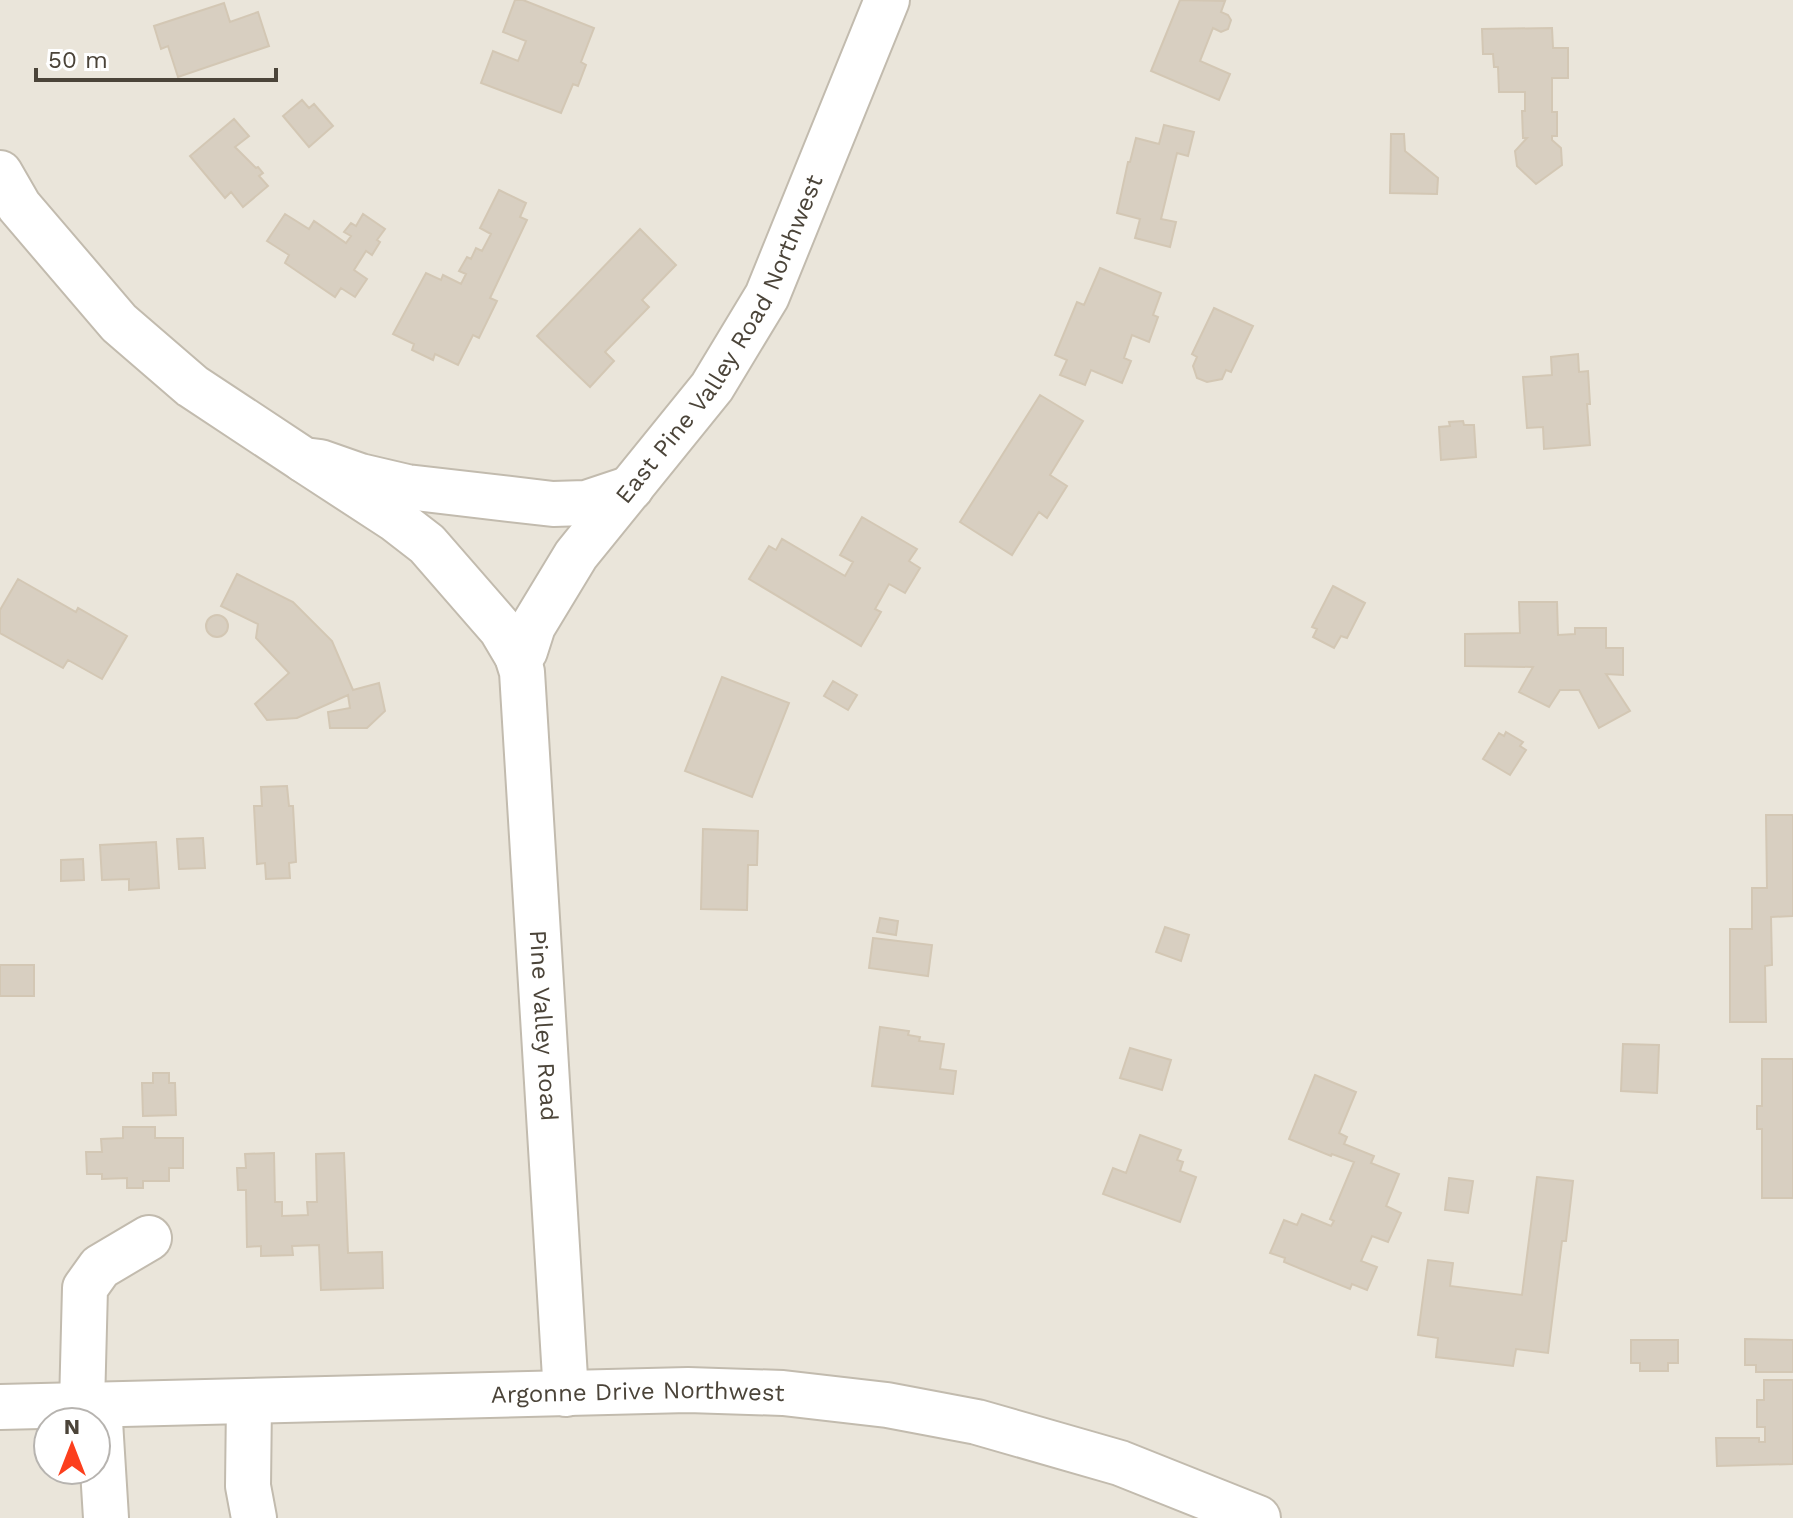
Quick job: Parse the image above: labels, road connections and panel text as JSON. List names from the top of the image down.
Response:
{
  "streets": {
    "street": ["East Pine Valley Road Northwest", "Pine Valley Road", "Argonne Drive Northwest"]
  },
  "crossings": [
    ["East Pine Valley Road Northwest", "Pine Valley Road"],
    ["Pine Valley Road", "Argonne Drive Northwest"]
  ],
  "scale_bar": "50 m",
  "north": "top"
}
